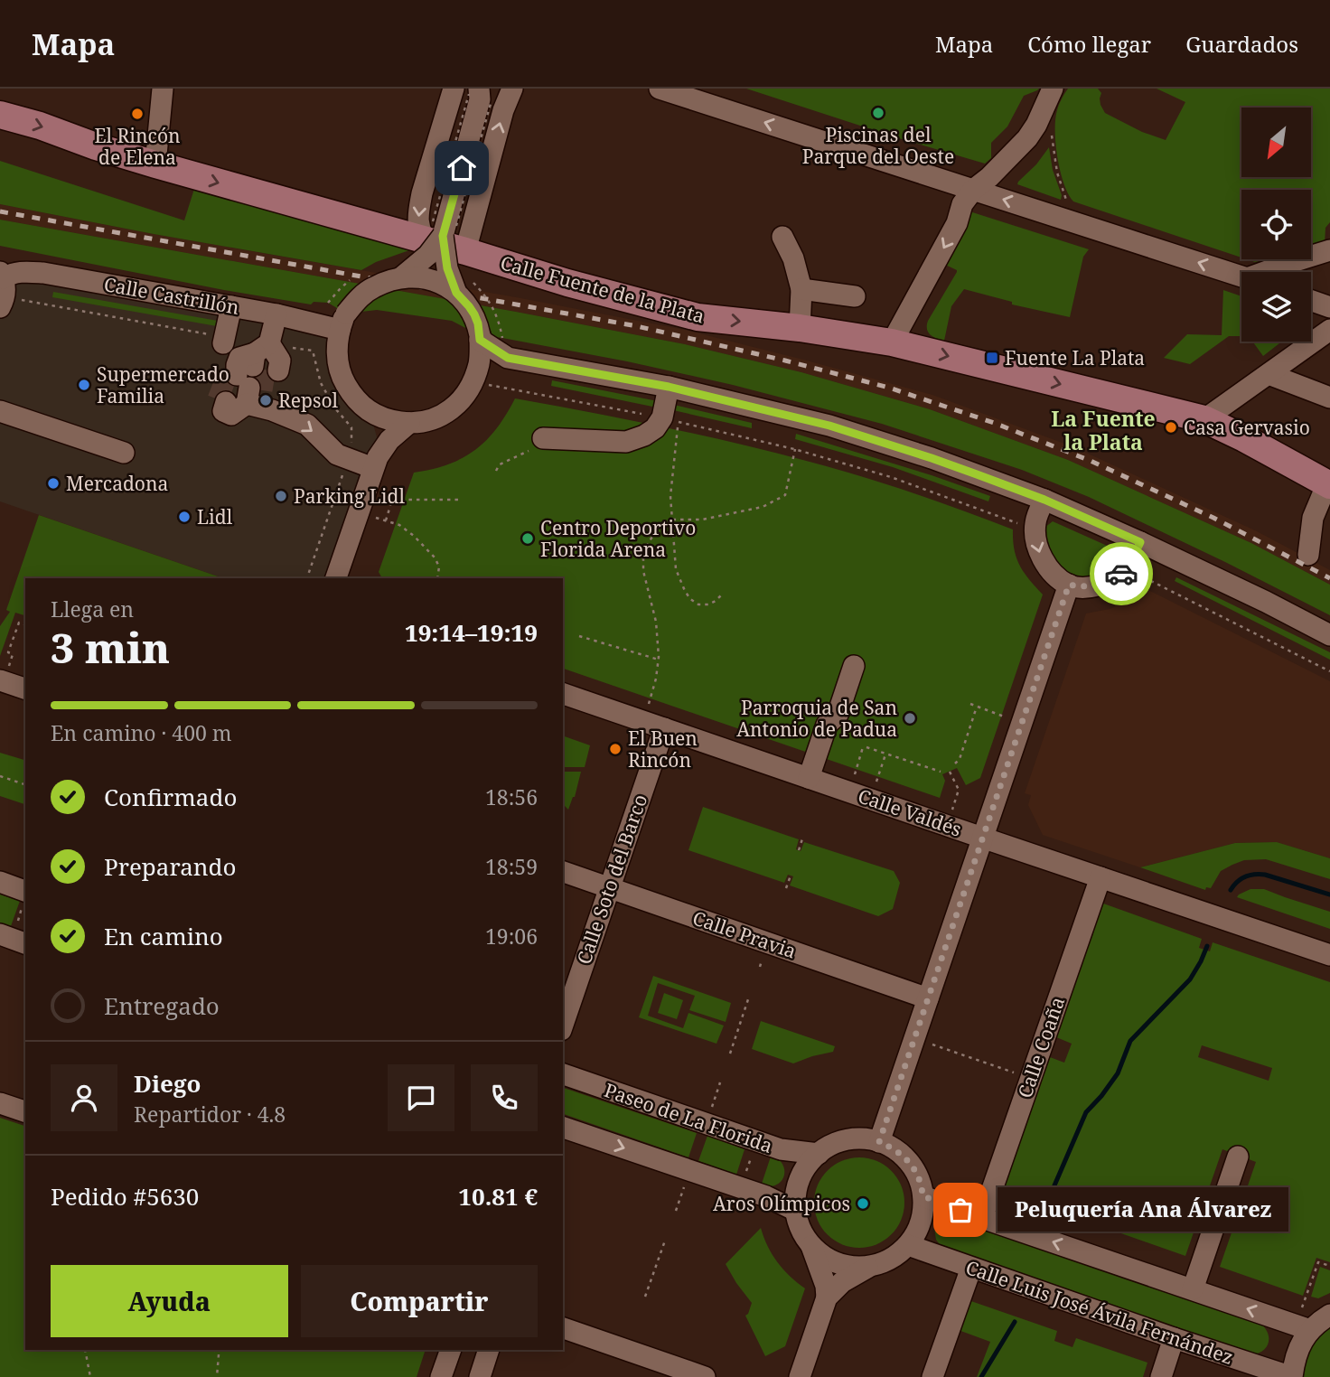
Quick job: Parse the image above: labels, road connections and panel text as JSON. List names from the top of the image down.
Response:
{
  "streets": {
    "main road": ["Calle Fuente de la Plata"],
    "street": [
      "Calle Castrillón",
      "Calle Valdés",
      "Calle Soto del Barco",
      "Calle Pravia",
      "Calle Coaña",
      "Paseo de La Florida",
      "Calle Luis José Ávila Fernández"
    ]
  },
  "crossings": [
    ["Calle Valdés", "Calle Soto del Barco"],
    ["Calle Valdés", "Calle Coaña"],
    ["Calle Soto del Barco", "Calle Pravia"],
    ["Paseo de La Florida", "Calle Luis José Ávila Fernández"]
  ],
  "one_way": ["Calle Fuente de la Plata"],
  "districts": ["La Fuente la Plata"],
  "places": {
    "other": [
      "Piscinas del Parque del Oeste",
      "El Rincón de Elena",
      "Supermercado Familia",
      "Repsol",
      "Casa Gervasio",
      "Mercadona",
      "Parking Lidl",
      "Lidl",
      "Centro Deportivo Florida Arena",
      "Parroquia de San Antonio de Padua",
      "El Buen Rincón",
      "Aros Olímpicos",
      "Peluquería Ana Álvarez"
    ],
    "transit": ["Fuente La Plata"]
  },
  "north": "bottom left",
  "page": {
    "header": "Mapa",
    "nav": ["Mapa", "Cómo llegar", "Guardados"],
    "heading": ["3 min", "Llega en", "19:14–19:19"],
    "panel": [
      "Diego",
      "Repartidor · 4.8",
      "Pedido #5630",
      "10.81 €"
    ],
    "bar": "En camino · 400 m",
    "list": [
      ["Confirmado", "18:56"],
      ["Preparando", "18:59"],
      ["En camino", "19:06"],
      "Entregado"
    ],
    "bubble": "Peluquería Ana Álvarez",
    "buttons": ["Ayuda", "Compartir"]
  }
}
